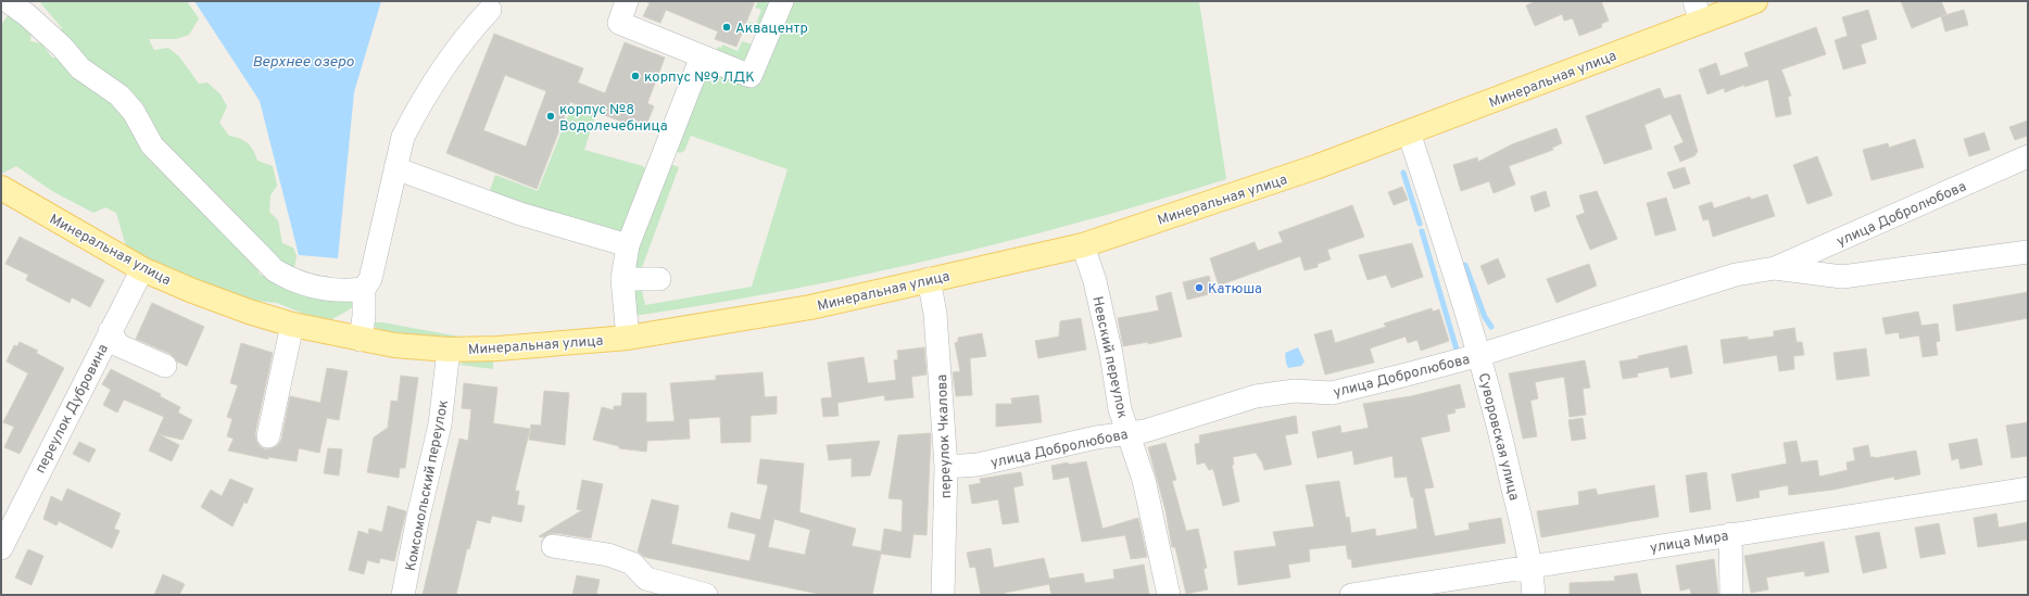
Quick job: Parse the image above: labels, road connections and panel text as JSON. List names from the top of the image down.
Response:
{
  "streets": {
    "main road": ["Минеральная улица"],
    "street": [
      "улица Добролюбова",
      "Невский переулок",
      "переулок Дубровина",
      "переулок Чкалова",
      "Суворовская улица",
      "Комсомольский переулок",
      "улица Мира"
    ]
  },
  "crossings": [
    ["Минеральная улица", "Невский переулок"],
    ["Минеральная улица", "переулок Дубровина"],
    ["Минеральная улица", "переулок Чкалова"],
    ["Минеральная улица", "Суворовская улица"],
    ["Минеральная улица", "Комсомольский переулок"],
    ["улица Добролюбова", "Невский переулок"],
    ["улица Добролюбова", "переулок Чкалова"],
    ["улица Добролюбова", "Суворовская улица"],
    ["Суворовская улица", "улица Мира"]
  ],
  "water": ["Верхнее озеро"],
  "places": [
    "Аквацентр",
    "корпус №9 ЛДК",
    "корпус №8 Водолечебница",
    "Катюша"
  ]
}
